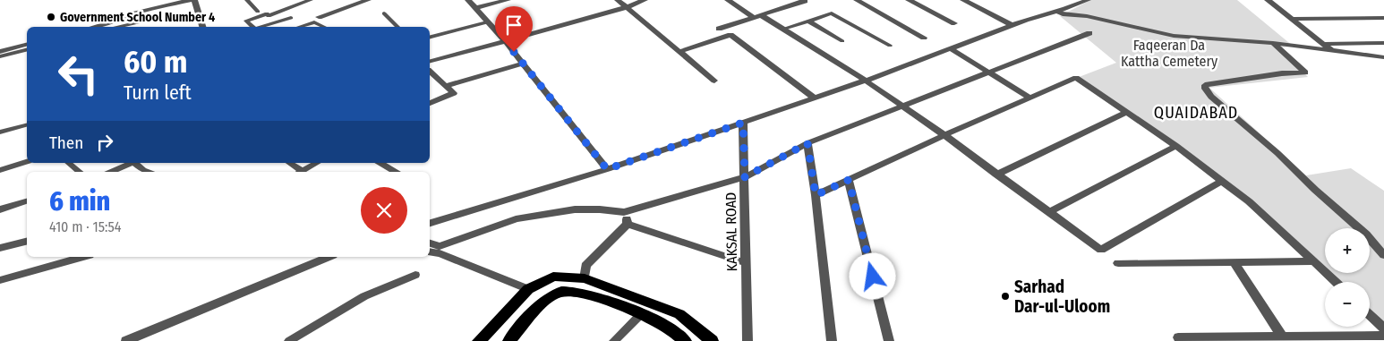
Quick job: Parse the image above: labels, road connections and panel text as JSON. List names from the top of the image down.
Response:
{
  "streets": {
    "street": ["KAKSAL ROAD"]
  },
  "districts": ["QUAIDABAD"],
  "parks": ["Faqeeran Da Kattha Cemetery"],
  "places": ["Government School Number 4", "Sarhad Dar-ul-Uloom"],
  "page": {
    "turn": ["60 m", "Turn left"],
    "then": "Then",
    "heading": ["6 min", "410 m · 15:54"],
    "map_buttons": ["+", "−"]
  }
}
